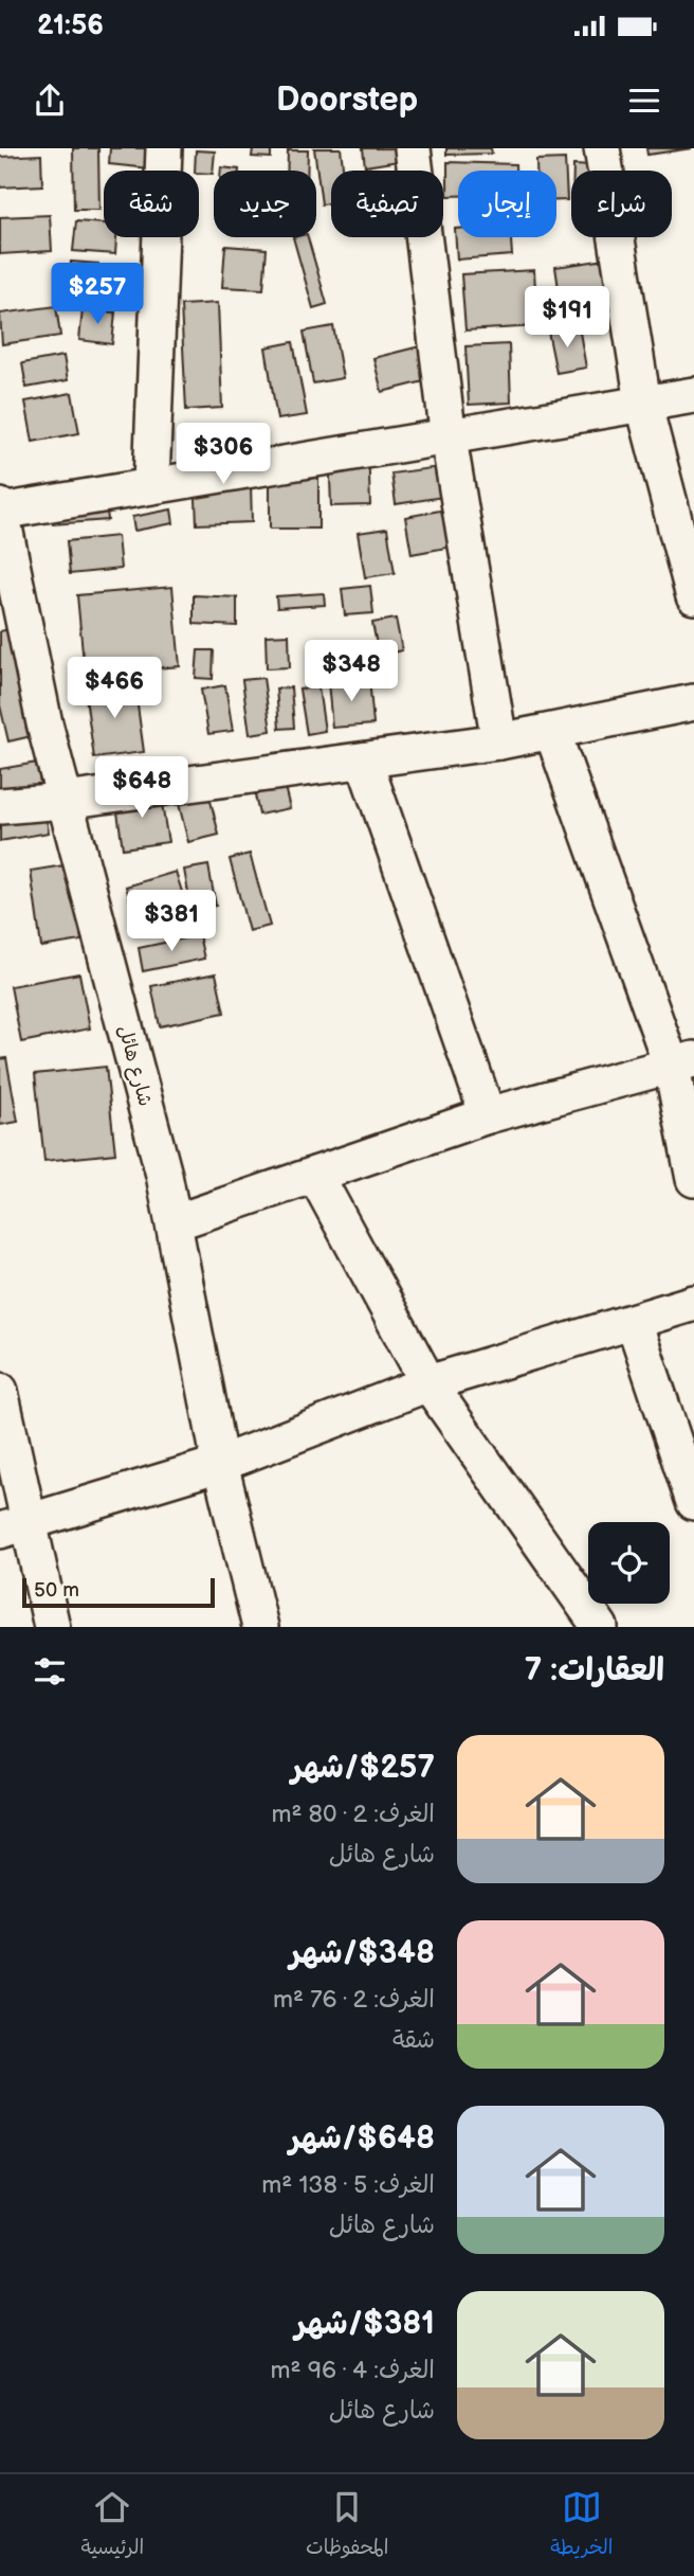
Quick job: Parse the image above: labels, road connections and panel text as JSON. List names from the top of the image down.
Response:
{
  "streets": {
    "street": ["شارع هائل"]
  },
  "scale_bar": "50 m",
  "page": {
    "status": "21:56",
    "header": "Doorstep",
    "chip": [
      "شراء",
      "إيجار",
      "تصفية",
      "جديد",
      "شقة"
    ],
    "price": [
      "$257",
      "$191",
      "$306",
      "$348",
      "$466",
      "$648",
      "$381"
    ],
    "scale": "50 m",
    "heading": "العقارات: 7",
    "list": [
      {
        "name": "$257/شهر",
        "note": "الغرف: 2 · 80 m² · شارع هائل"
      },
      {
        "name": "$348/شهر",
        "note": "الغرف: 2 · 76 m² · شقة"
      },
      {
        "name": "$648/شهر",
        "note": "الغرف: 5 · 138 m² · شارع هائل"
      },
      {
        "name": "$381/شهر",
        "note": "الغرف: 4 · 96 m² · شارع هائل"
      }
    ],
    "tabs": ["الخريطة", "المحفوظات", "الرئيسية"]
  }
}
